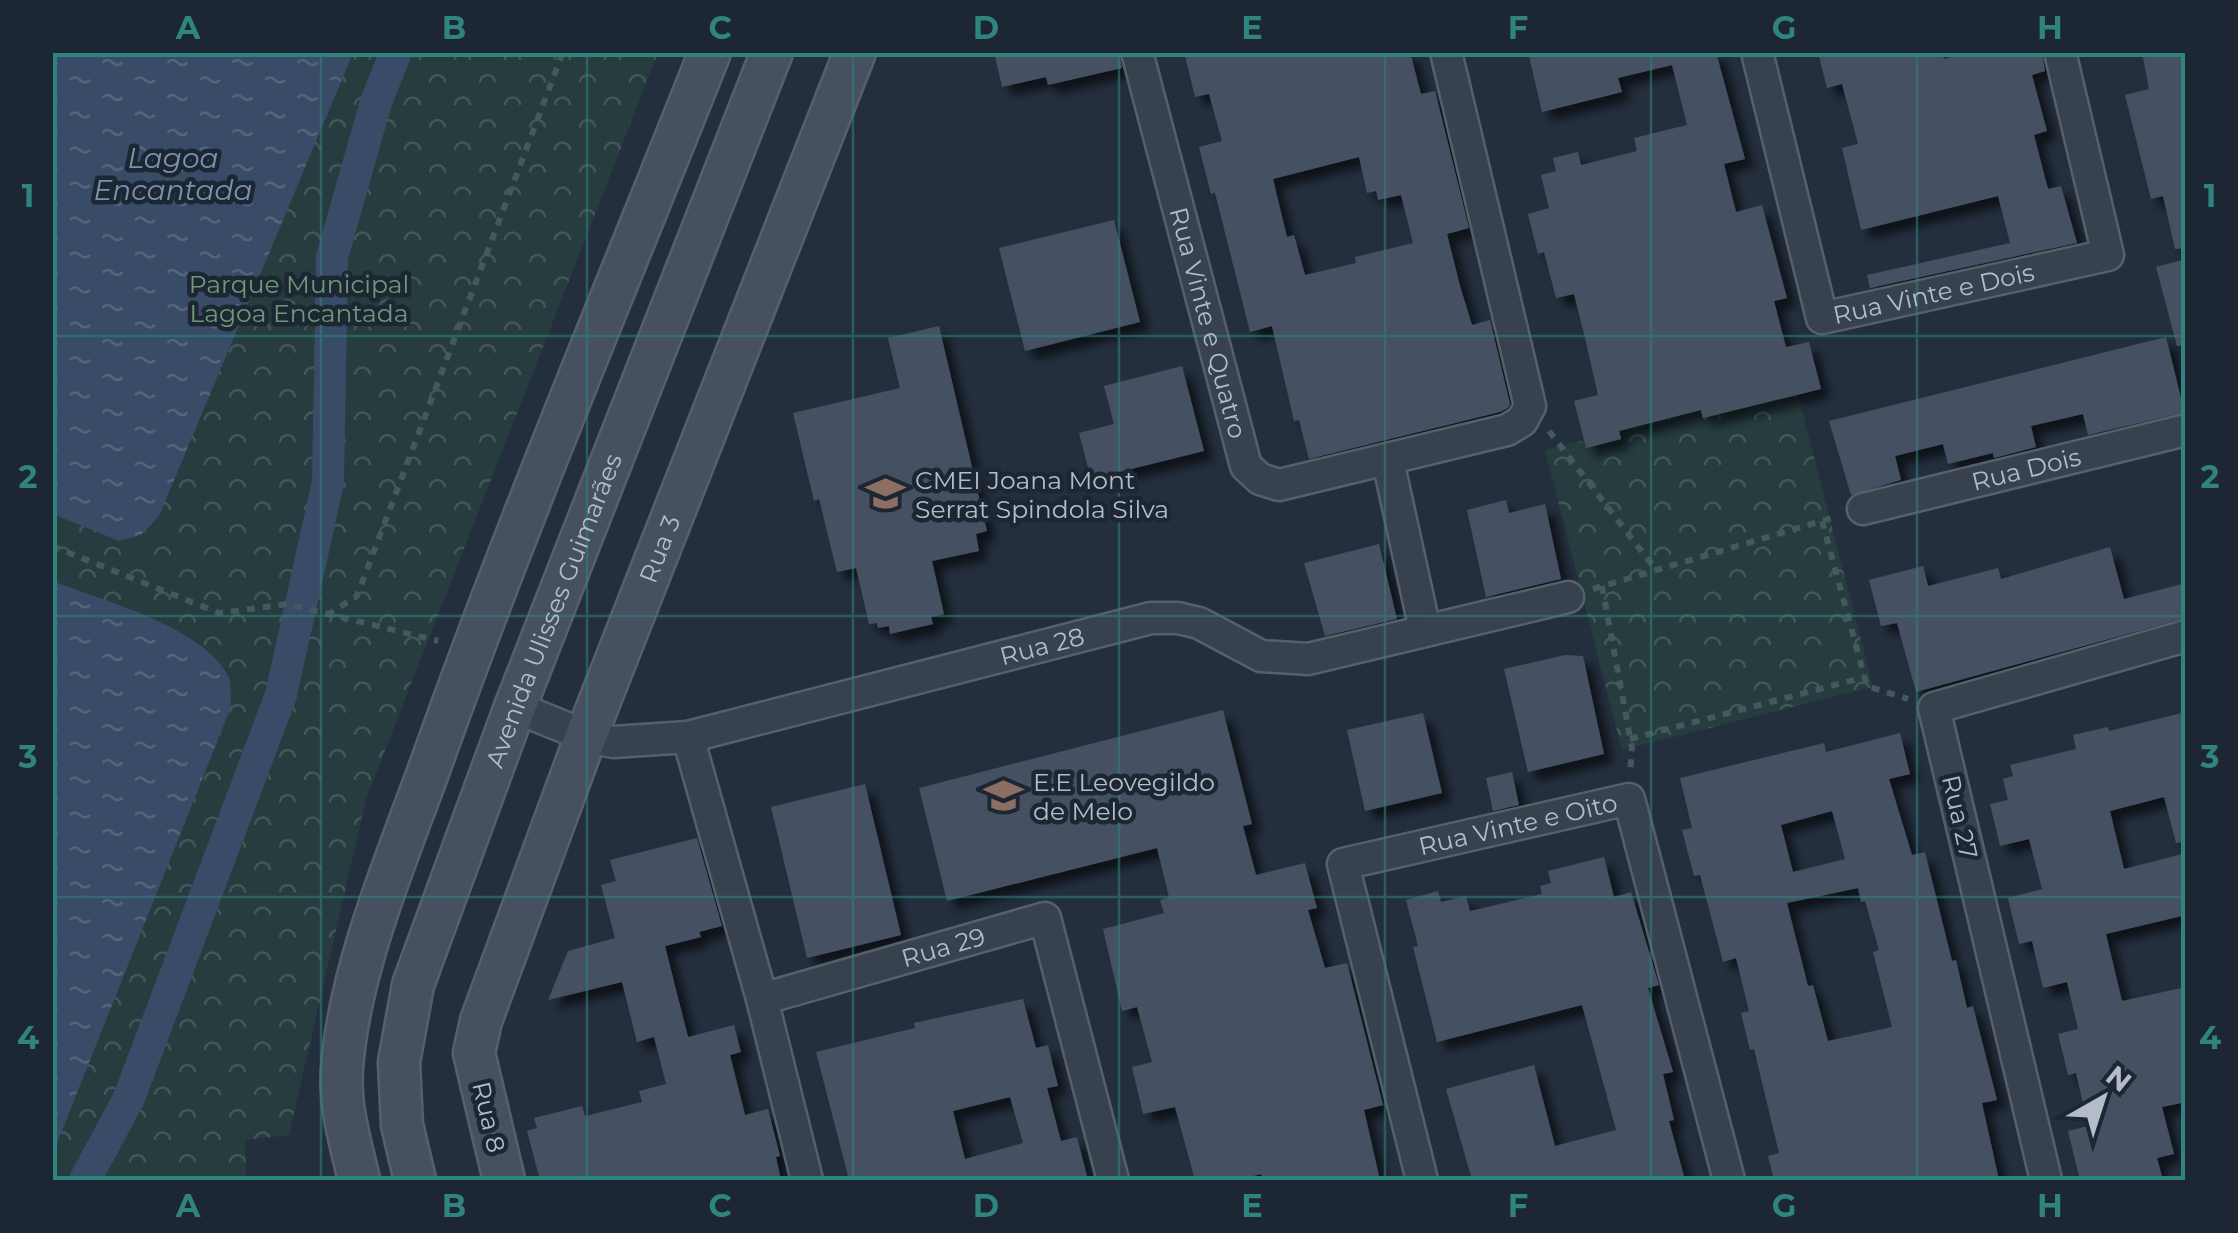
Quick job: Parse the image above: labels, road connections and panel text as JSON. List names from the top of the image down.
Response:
{
  "streets": {
    "main road": ["Rua 3", "Avenida Ulisses Guimarães", "Rua 8"],
    "street": [
      "Rua Vinte e Dois",
      "Rua Vinte e Quatro",
      "Rua Dois",
      "Rua 28",
      "Rua 27",
      "Rua Vinte e Oito",
      "Rua 29"
    ]
  },
  "crossings": [
    ["Rua 3", "Rua 28"],
    ["Rua 3", "Rua 8"],
    ["Avenida Ulisses Guimarães", "Rua 28"]
  ],
  "water": ["Lagoa Encantada"],
  "parks": ["Parque Municipal Lagoa Encantada"],
  "places": {
    "school or university": ["CMEI Joana Mont Serrat Spindola Silva", "E.E Leovegildo de Melo"]
  },
  "north": "top right",
  "grid": {
    "columns": [
      "A",
      "B",
      "C",
      "D",
      "E",
      "F",
      "G",
      "H"
    ],
    "rows": [
      "1",
      "2",
      "3",
      "4"
    ]
  }
}
